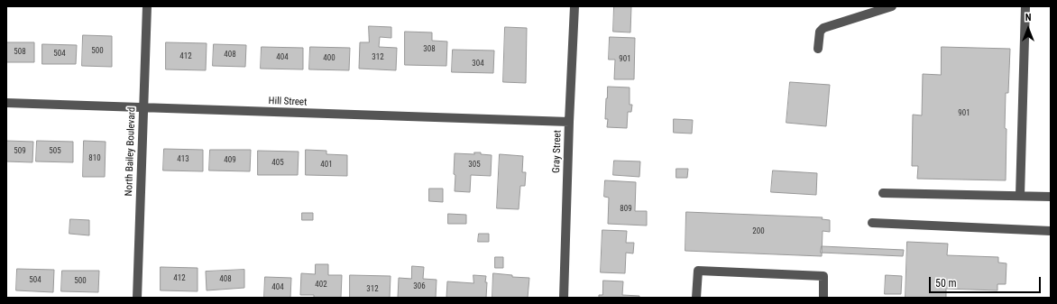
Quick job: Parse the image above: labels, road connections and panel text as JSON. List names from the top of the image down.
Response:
{
  "streets": {
    "street": ["Hill Street", "North Bailey Boulevard", "Gray Street"]
  },
  "crossings": [
    ["Hill Street", "North Bailey Boulevard"],
    ["Hill Street", "Gray Street"]
  ],
  "house_numbers": [
    "308",
    "500",
    "508",
    "504",
    "408",
    "412",
    "404",
    "312",
    "400",
    "901",
    "304",
    "901",
    "509",
    "505",
    "810",
    "413",
    "409",
    "405",
    "401",
    "305",
    "809",
    "200",
    "412",
    "408",
    "504",
    "500",
    "402",
    "306",
    "404",
    "312"
  ],
  "scale_bar": "50 m",
  "north": "top"
}
